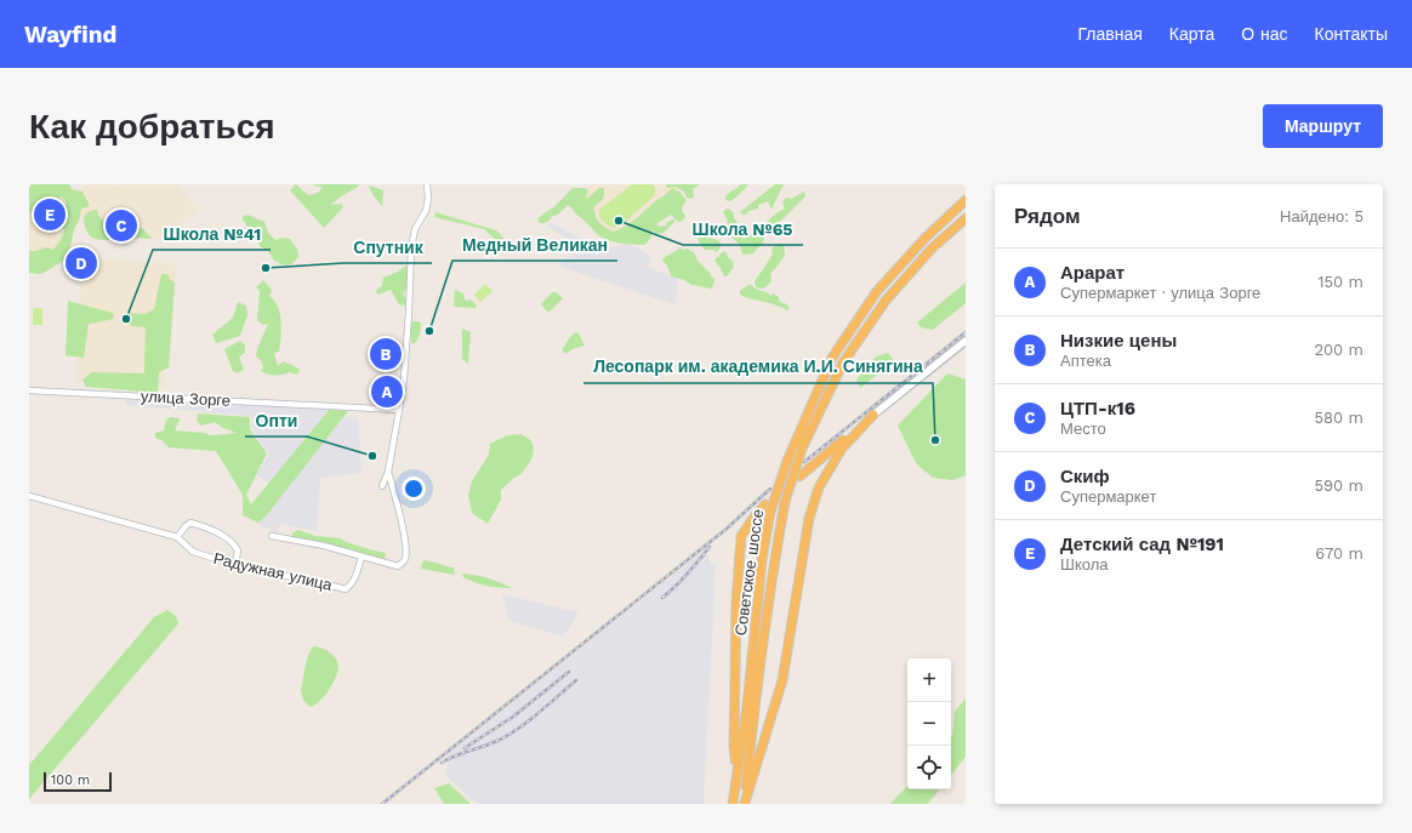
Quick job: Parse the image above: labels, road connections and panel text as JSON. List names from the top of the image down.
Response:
{
  "streets": {
    "highway": ["Советское шоссе"],
    "street": ["улица Зорге", "Радужная улица"]
  },
  "places": [
    "Школа №65",
    "Спутник",
    "Школа №41",
    "Медный Великан",
    "Лесопарк им. академика И.И. Синягина",
    "Опти"
  ],
  "scale_bar": "100 m",
  "page": {
    "header": "Wayfind",
    "nav": [
      "Главная",
      "Карта",
      "О нас",
      "Контакты"
    ],
    "buttons": "Маршрут",
    "title": "Как добраться",
    "heading": ["Рядом", "Найдено: 5"],
    "pins": [
      "E",
      "C",
      "D",
      "B",
      "A"
    ],
    "list": [
      {
        "mark": "A",
        "name": "Арарат",
        "note": "Супермаркет · улица Зорге",
        "value": "150 m"
      },
      {
        "mark": "B",
        "name": "Низкие цены",
        "note": "Аптека",
        "value": "200 m"
      },
      {
        "mark": "C",
        "name": "ЦТП-к16",
        "note": "Место",
        "value": "580 m"
      },
      {
        "mark": "D",
        "name": "Скиф",
        "note": "Супермаркет",
        "value": "590 m"
      },
      {
        "mark": "E",
        "name": "Детский сад №191",
        "note": "Школа",
        "value": "670 m"
      }
    ],
    "map_buttons": ["+", "−"],
    "scale": "100 m"
  }
}
